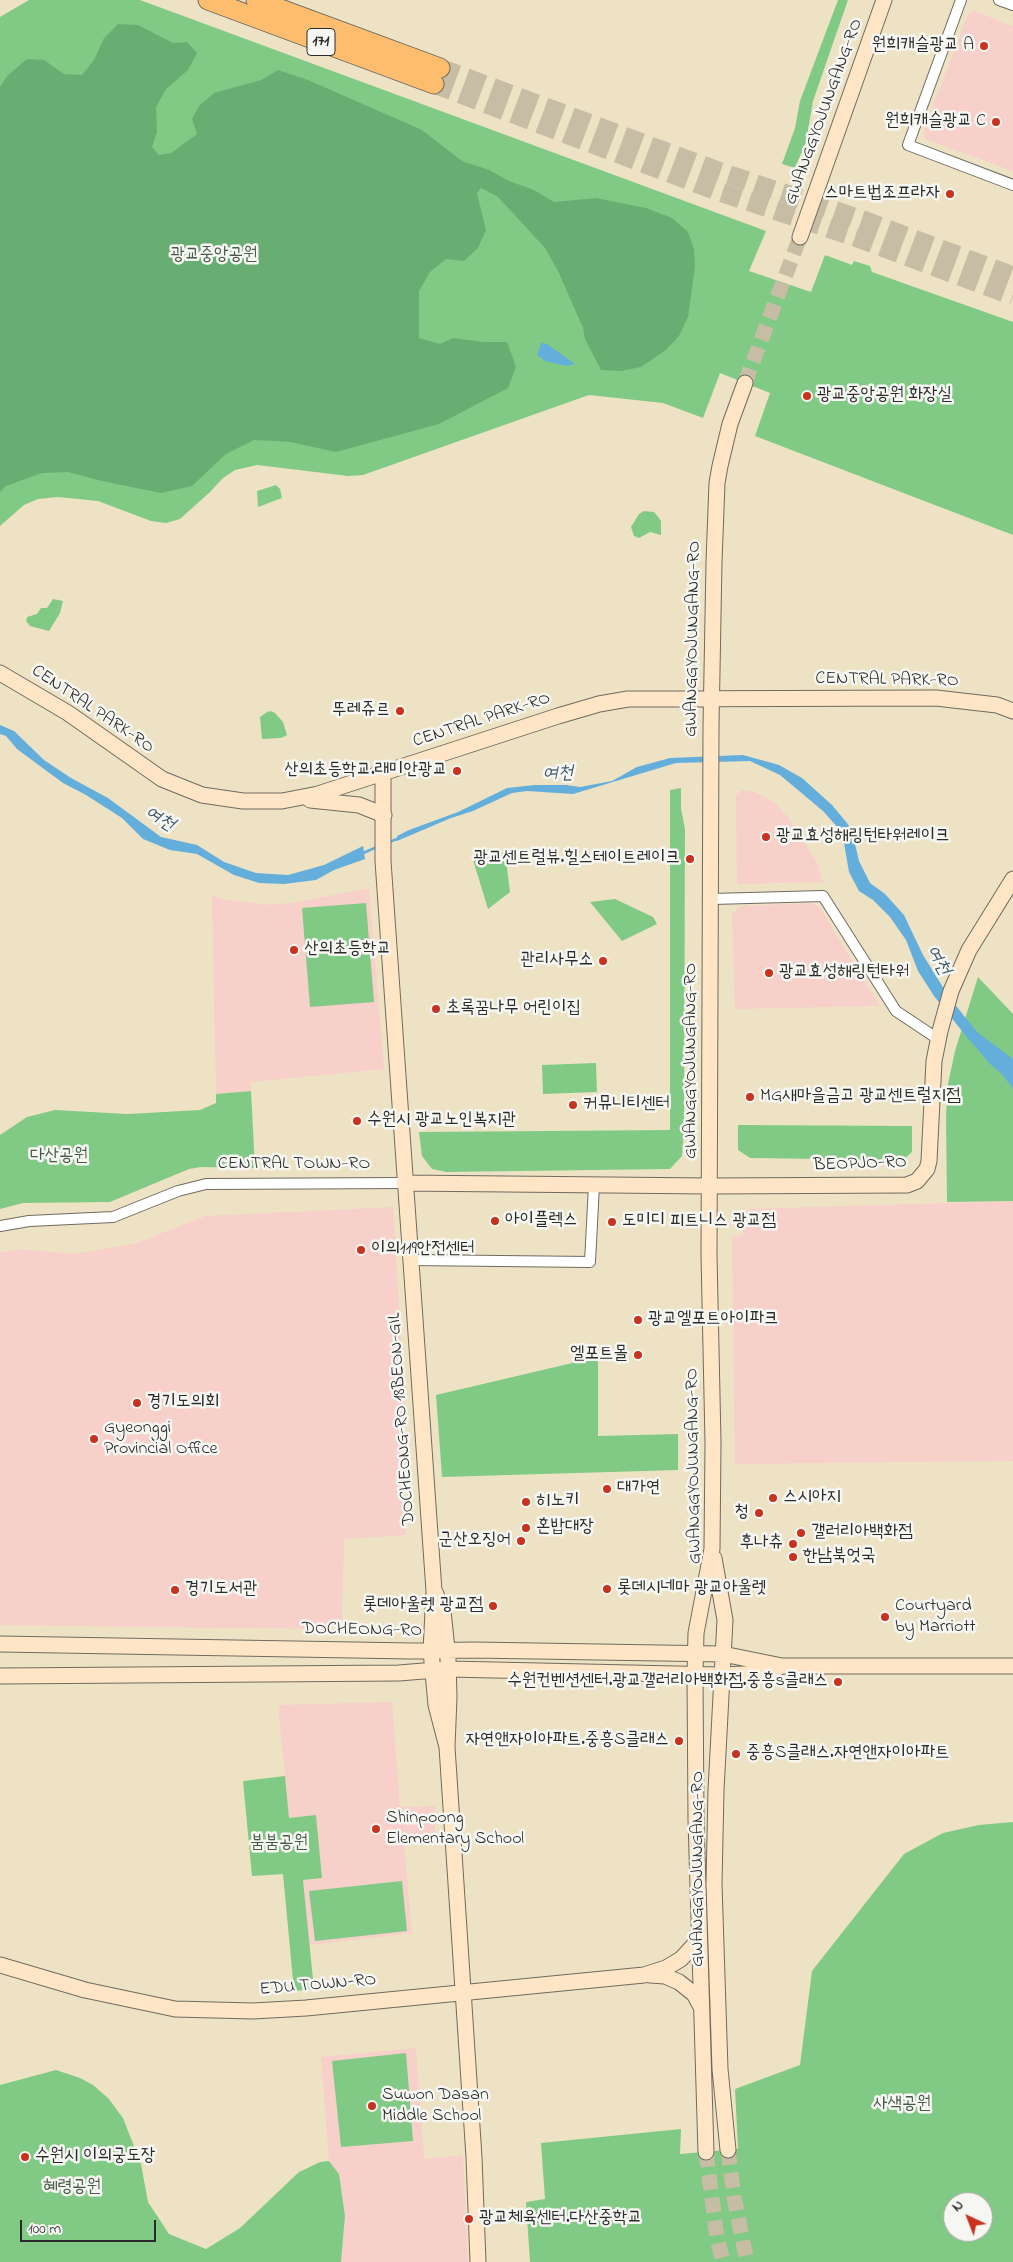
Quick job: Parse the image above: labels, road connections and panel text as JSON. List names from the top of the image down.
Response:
{
  "streets": {
    "highway": ["171"],
    "street": [
      "GWANGGYOJUNGANG-RO",
      "CENTRAL PARK-RO",
      "CENTRAL TOWN-RO",
      "BEOPJO-RO",
      "DOCHEONG-RO 18BEON-GIL",
      "DOCHEONG-RO",
      "EDU TOWN-RO"
    ]
  },
  "crossings": [
    ["GWANGGYOJUNGANG-RO", "CENTRAL PARK-RO"],
    ["GWANGGYOJUNGANG-RO", "CENTRAL TOWN-RO"],
    ["GWANGGYOJUNGANG-RO", "BEOPJO-RO"],
    ["GWANGGYOJUNGANG-RO", "DOCHEONG-RO"],
    ["CENTRAL PARK-RO", "DOCHEONG-RO 18BEON-GIL"],
    ["CENTRAL TOWN-RO", "BEOPJO-RO"],
    ["CENTRAL TOWN-RO", "DOCHEONG-RO 18BEON-GIL"],
    ["DOCHEONG-RO 18BEON-GIL", "DOCHEONG-RO"]
  ],
  "water": ["여천"],
  "parks": [
    "광교중앙공원",
    "다산공원",
    "붐붐공원",
    "사색공원",
    "혜령공원"
  ],
  "places": [
    "원희캐슬광교 A",
    "원희캐슬광교 C",
    "스마트법조프라자",
    "광교중앙공원 화장실",
    "뚜레쥬르",
    "산의초등학교.래미안광교",
    "광교효성해링턴타워레이크",
    "광교센트럴뷰.힐스테이트레이크",
    "산의초등학교",
    "관리사무소",
    "광교효성해링턴타워",
    "초록꿈나무 어린이집",
    "MG새마을금고 광교센트럴지점",
    "커뮤니티센터",
    "수원시 광교노인복지관",
    "아이플렉스",
    "도미디 피트니스 광교점",
    "이의119안전센터",
    "광교엘포트아이파크",
    "엘포트몰",
    "경기도의회",
    "Gyeonggi Provincial Office",
    "대가연",
    "스시아지",
    "히노키",
    "청",
    "혼밥대장",
    "갤러리아백화점",
    "군산오징어",
    "후나츄",
    "한남북엇국",
    "롯데시네마 광교아울렛",
    "경기도서관",
    "롯데아울렛 광교점",
    "Courtyard by Marriott",
    "수원컨벤션센터.광교갤러리아백화점.중흥s클래스",
    "자연앤자이아파트.중흥S클래스",
    "중흥S클래스.자연앤자이아파트",
    "Shinpoong Elementary School",
    "Suwon Dasan Middle School",
    "수원시 이의궁도장",
    "광교체육센터.다산중학교"
  ],
  "scale_bar": "100 m",
  "north": "top left"
}
